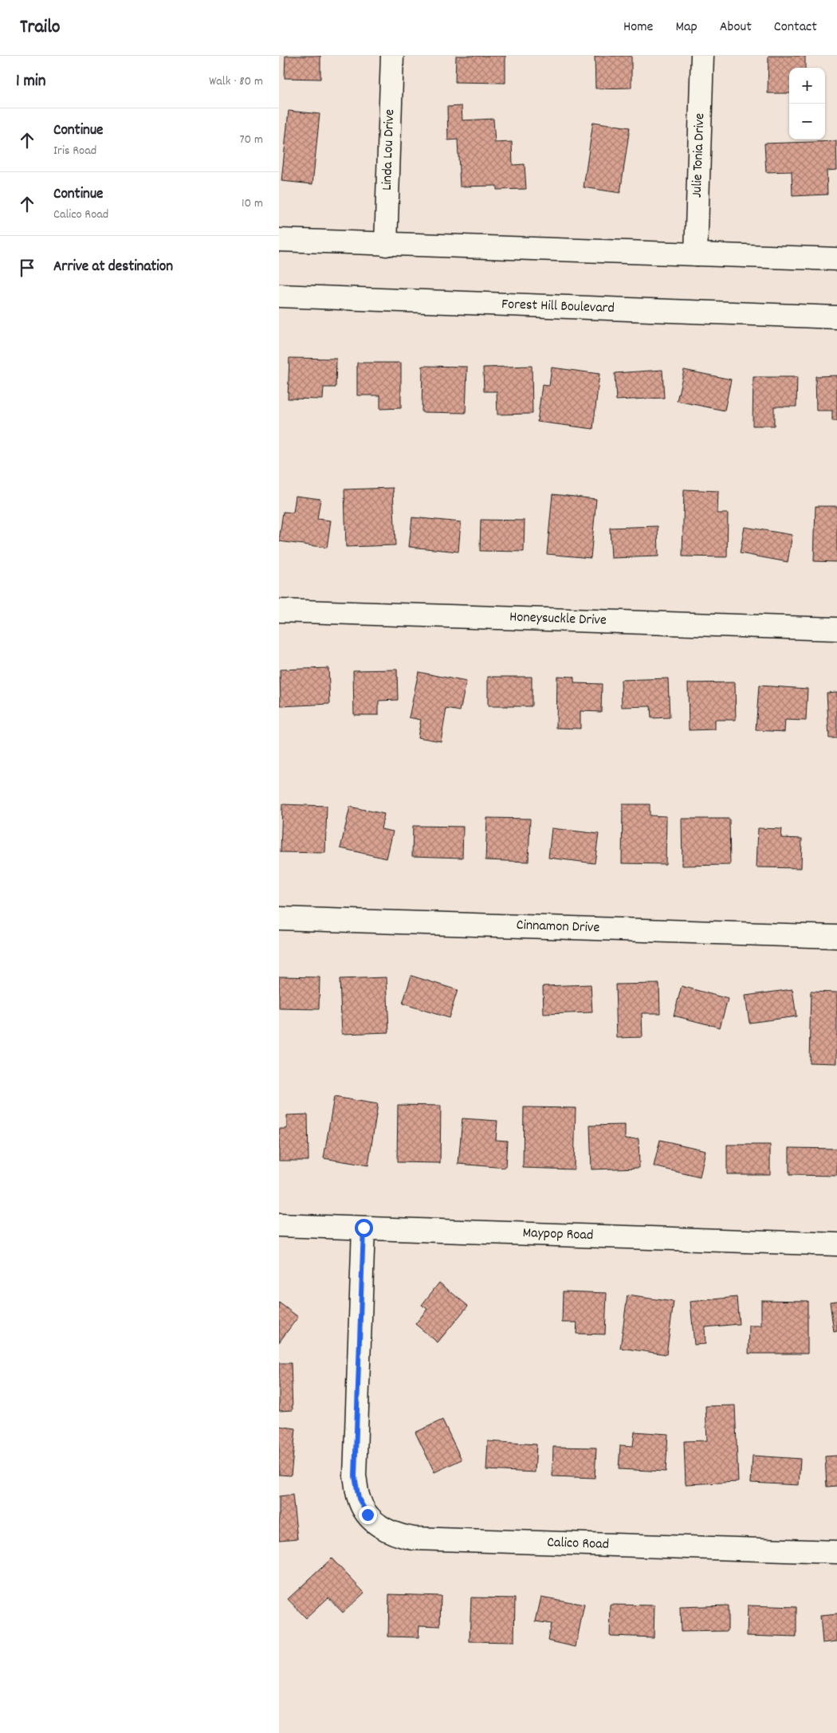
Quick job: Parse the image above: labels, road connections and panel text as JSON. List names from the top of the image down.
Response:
{
  "streets": {
    "street": [
      "Linda Lou Drive",
      "Julie Tonia Drive",
      "Forest Hill Boulevard",
      "Honeysuckle Drive",
      "Cinnamon Drive",
      "Maypop Road",
      "Calico Road"
    ]
  },
  "crossings": [
    ["Maypop Road", "Calico Road"]
  ],
  "page": {
    "header": "Trailo",
    "nav": [
      "Home",
      "Map",
      "About",
      "Contact"
    ],
    "heading": ["1 min", "Walk · 80 m"],
    "map_buttons": ["+", "−"],
    "list": [
      ["Continue", "Iris Road", "70 m"],
      ["Continue", "Calico Road", "10 m"],
      "Arrive at destination"
    ]
  }
}
